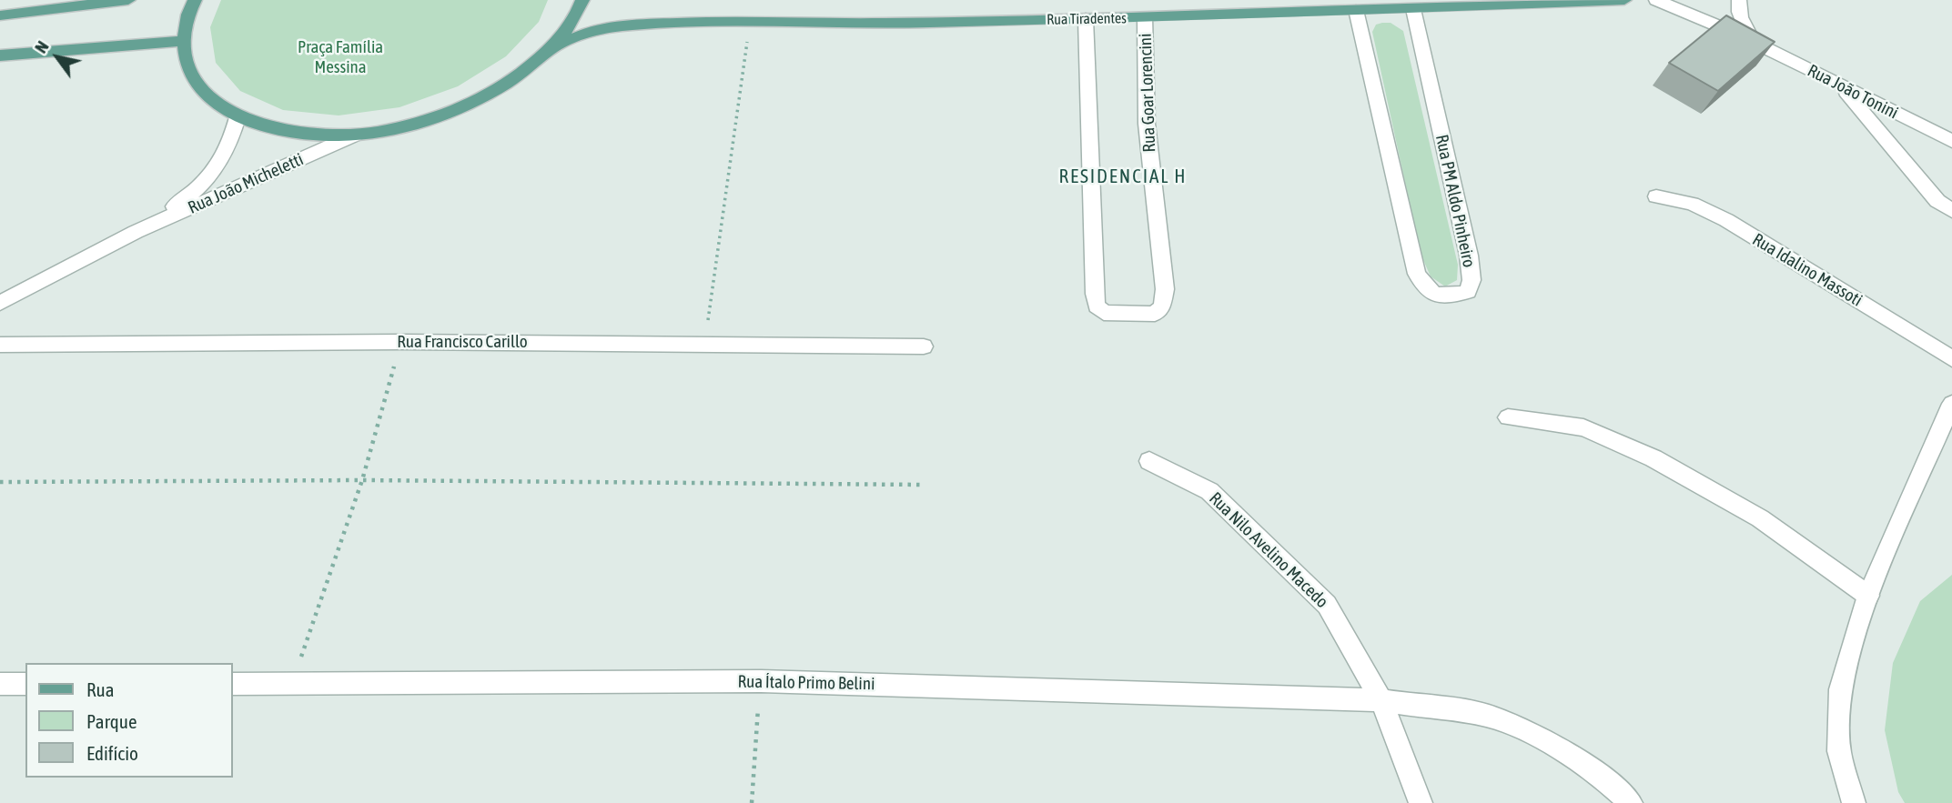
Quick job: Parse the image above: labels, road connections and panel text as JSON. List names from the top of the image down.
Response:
{
  "streets": {
    "main road": ["Rua Tiradentes"],
    "street": [
      "Rua João Tonini",
      "Rua Goar Lorencini",
      "Rua João Micheletti",
      "Rua PM Aldo Pinheiro",
      "Rua Idalino Massoti",
      "Rua Francisco Carillo",
      "Rua Nilo Avelino Macedo",
      "Rua Ítalo Primo Belini"
    ]
  },
  "crossings": [
    ["Rua Tiradentes", "Rua Goar Lorencini"],
    ["Rua Tiradentes", "Rua PM Aldo Pinheiro"],
    ["Rua Nilo Avelino Macedo", "Rua Ítalo Primo Belini"]
  ],
  "districts": ["RESIDENCIAL H"],
  "parks": ["Praça Família Messina"],
  "legend": ["Rua", "Parque", "Edifício"],
  "north": "top left"
}
